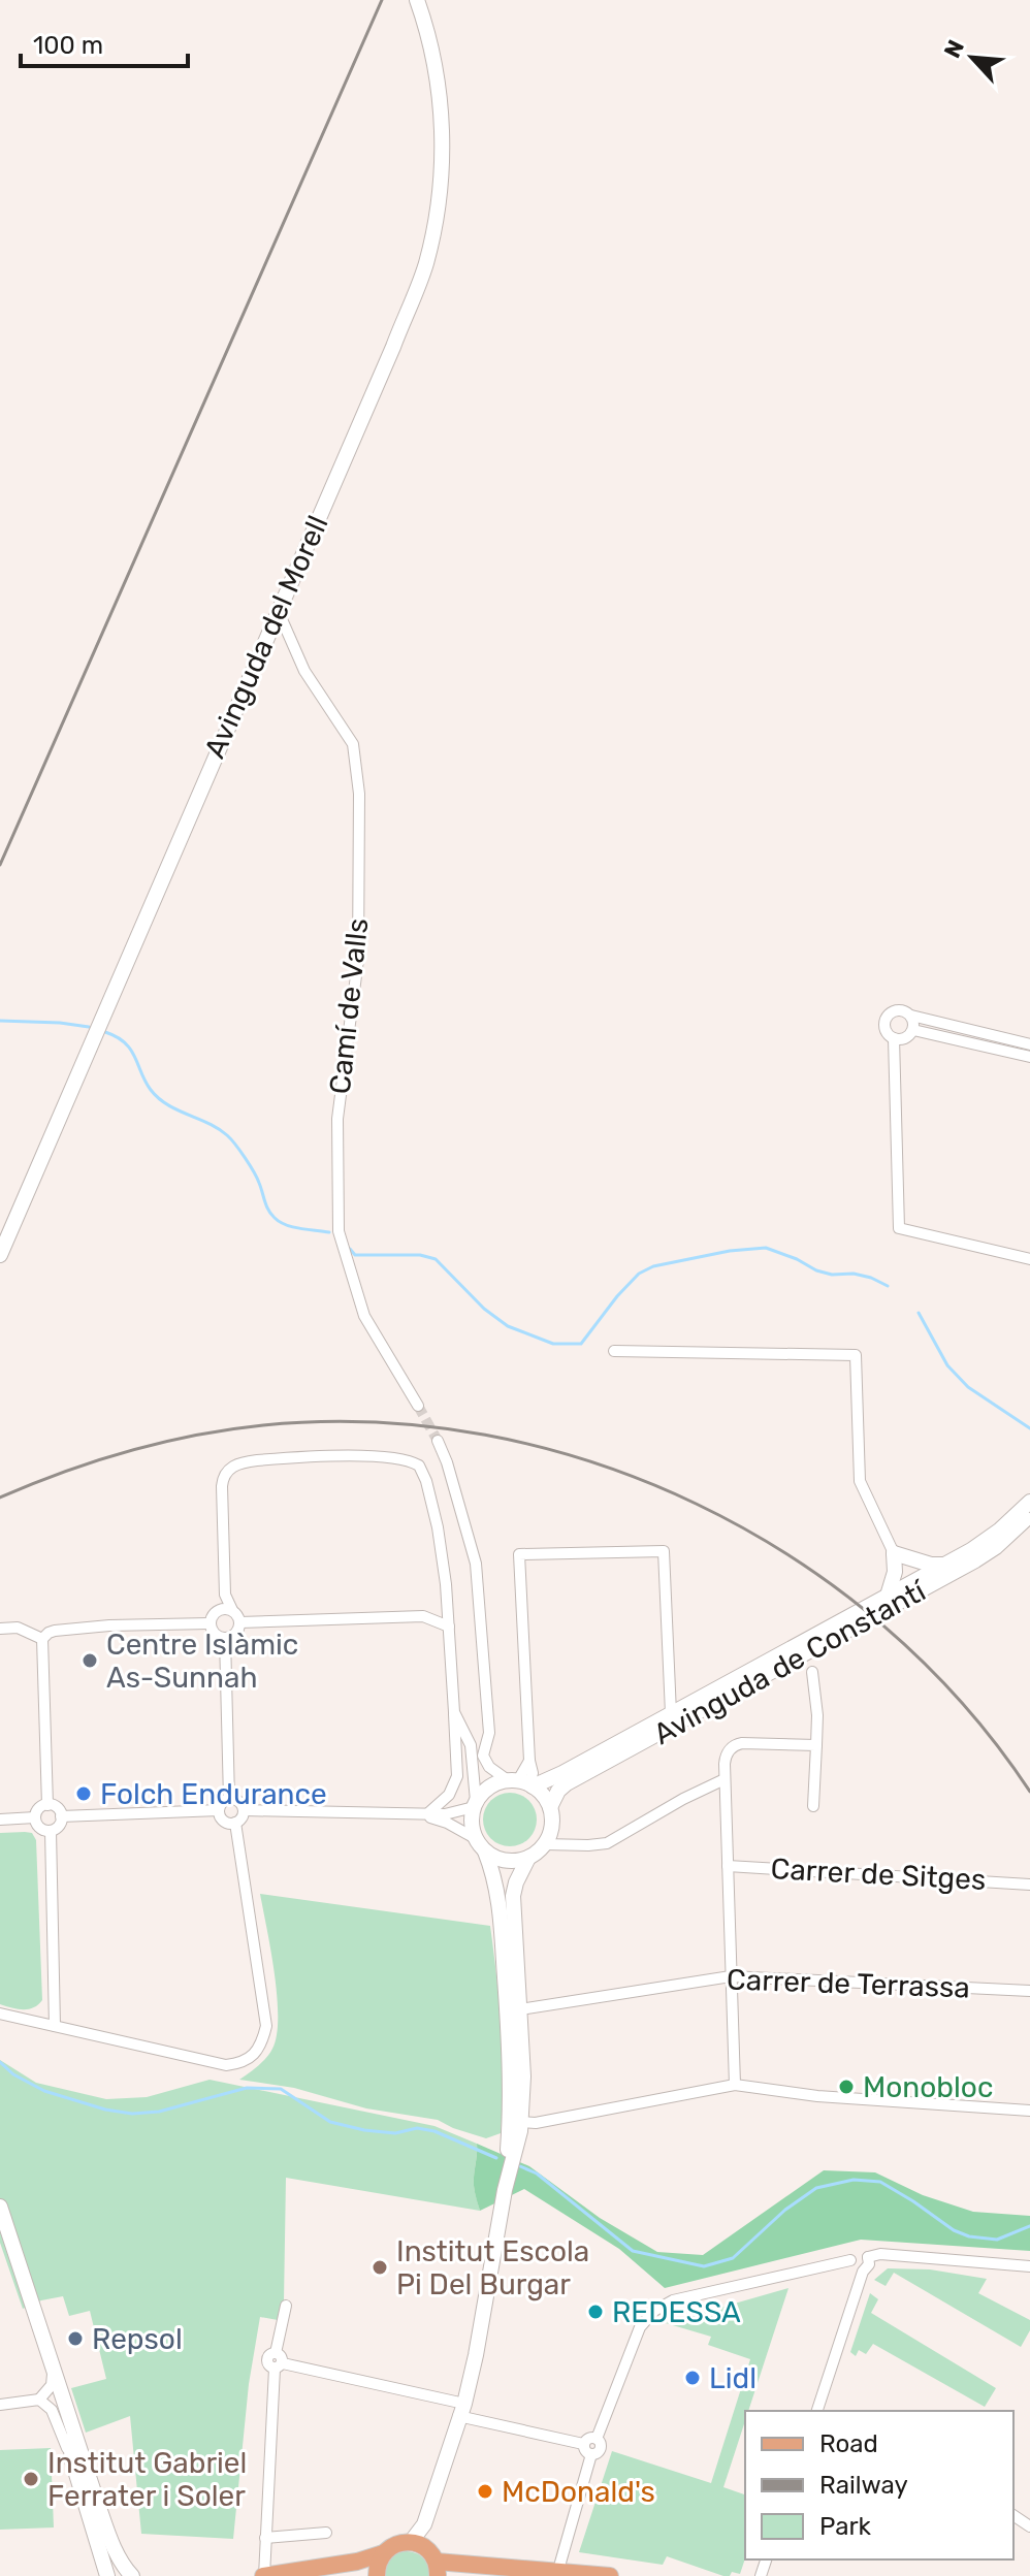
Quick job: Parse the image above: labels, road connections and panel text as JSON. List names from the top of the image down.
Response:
{
  "streets": {
    "main road": ["Avinguda del Morell", "Avinguda de Constantí"],
    "street": ["Camí de Valls", "Carrer de Sitges", "Carrer de Terrassa"]
  },
  "crossings": [
    ["Avinguda del Morell", "Camí de Valls"]
  ],
  "places": [
    "Centre Islàmic As-Sunnah",
    "Folch Endurance",
    "Monobloc",
    "Institut Escola Pi Del Burgar",
    "REDESSA",
    "Repsol",
    "Lidl",
    "Institut Gabriel Ferrater i Soler",
    "McDonald's"
  ],
  "legend": ["Road", "Railway", "Park"],
  "scale_bar": "100 m",
  "north": "top left"
}
